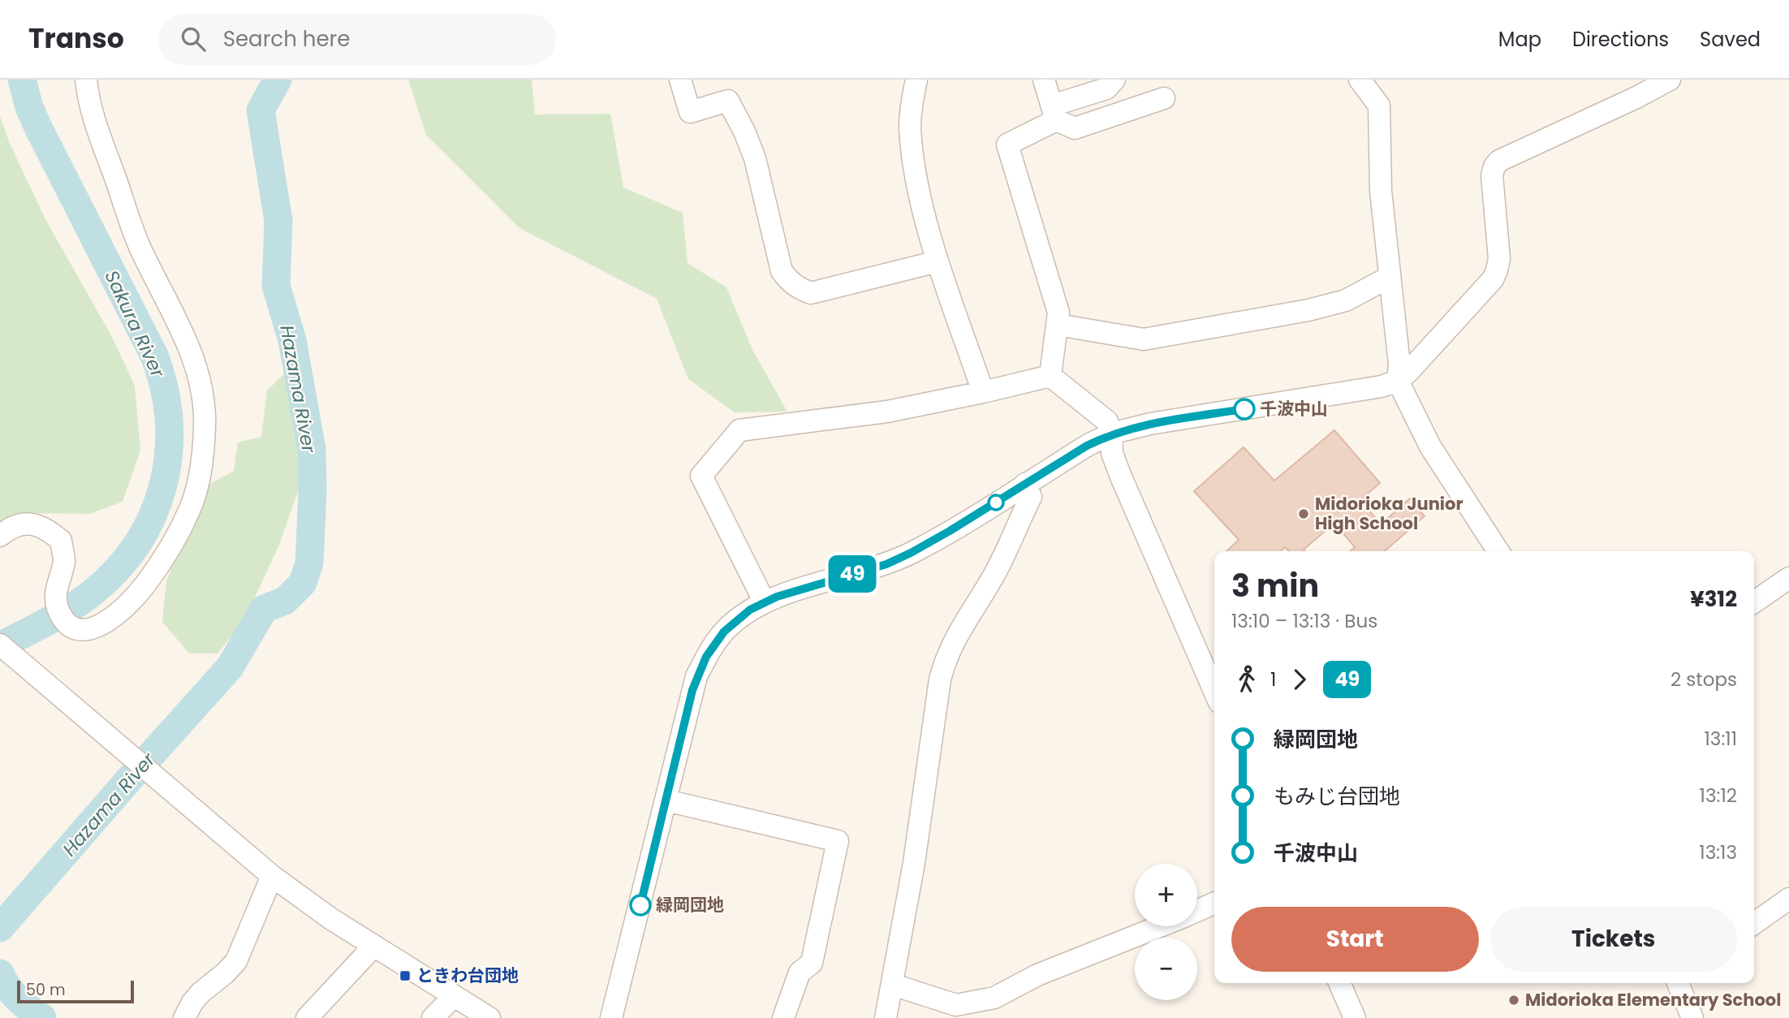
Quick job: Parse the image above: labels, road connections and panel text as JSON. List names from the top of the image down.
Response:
{
  "water": ["Sakura River", "Hazama River"],
  "places": {
    "other": [
      "千波中山",
      "Midorioka Junior High School",
      "緑岡団地",
      "Midorioka Elementary School"
    ],
    "transit": ["ときわ台団地"]
  },
  "lines": ["bus line 49"],
  "scale_bar": "50 m",
  "page": {
    "header": "Transo",
    "search": "Search here",
    "nav": ["Map", "Directions", "Saved"],
    "on_map": "49",
    "heading": ["3 min", "13:10 – 13:13 · Bus", "¥312"],
    "legs": ["1", "49", "2 stops"],
    "list": [
      {
        "name": "緑岡団地",
        "value": "13:11"
      },
      {
        "name": "もみじ台団地",
        "value": "13:12"
      },
      {
        "name": "千波中山",
        "value": "13:13"
      }
    ],
    "map_buttons": ["+", "−"],
    "buttons": ["Start", "Tickets"],
    "scale": "50 m"
  }
}
